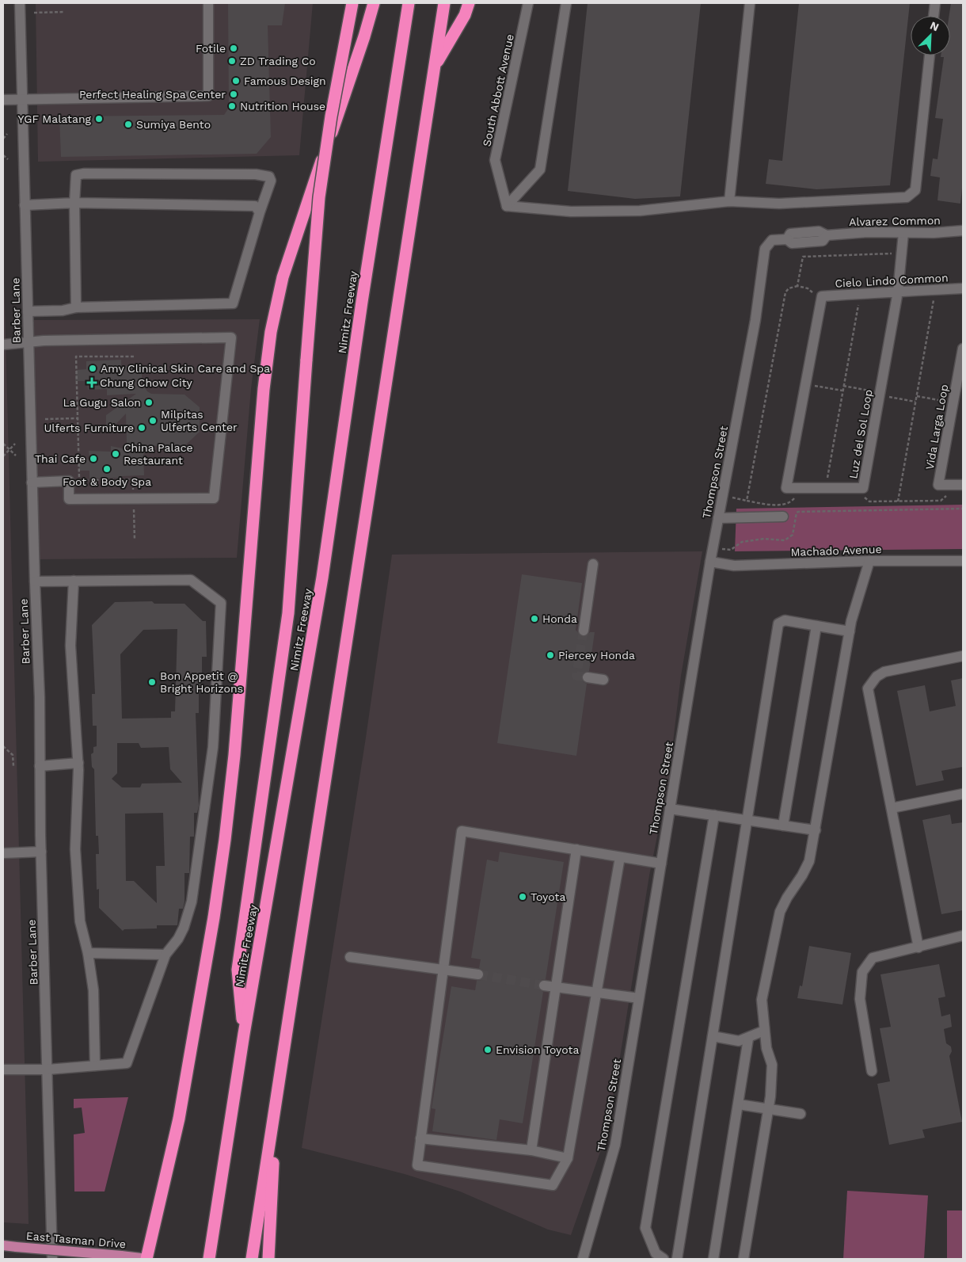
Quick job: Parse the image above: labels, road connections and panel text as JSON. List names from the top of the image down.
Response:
{
  "streets": {
    "highway": ["Nimitz Freeway"],
    "main road": ["East Tasman Drive"],
    "street": [
      "South Abbott Avenue",
      "Alvarez Common",
      "Cielo Lindo Common",
      "Barber Lane",
      "Vida Larga Loop",
      "Luz del Sol Loop",
      "Thompson Street",
      "Machado Avenue"
    ]
  },
  "crossings": [
    ["Alvarez Common", "Luz del Sol Loop"],
    ["Alvarez Common", "Thompson Street"],
    ["Cielo Lindo Common", "Luz del Sol Loop"],
    ["Thompson Street", "Machado Avenue"]
  ],
  "places": {
    "other": [
      "Fotile",
      "ZD Trading Co",
      "Famous Design",
      "Perfect Healing Spa Center",
      "Nutrition House",
      "YGF Malatang",
      "Sumiya Bento",
      "Amy Clinical Skin Care and Spa",
      "La Gugu Salon",
      "Milpitas Ulferts Center",
      "Ulferts Furniture",
      "China Palace Restaurant",
      "Thai Cafe",
      "Foot & Body Spa",
      "Honda",
      "Piercey Honda",
      "Bon Appetit @ Bright Horizons",
      "Toyota",
      "Envision Toyota"
    ],
    "health": ["Chung Chow City"]
  },
  "north": "top right"
}
